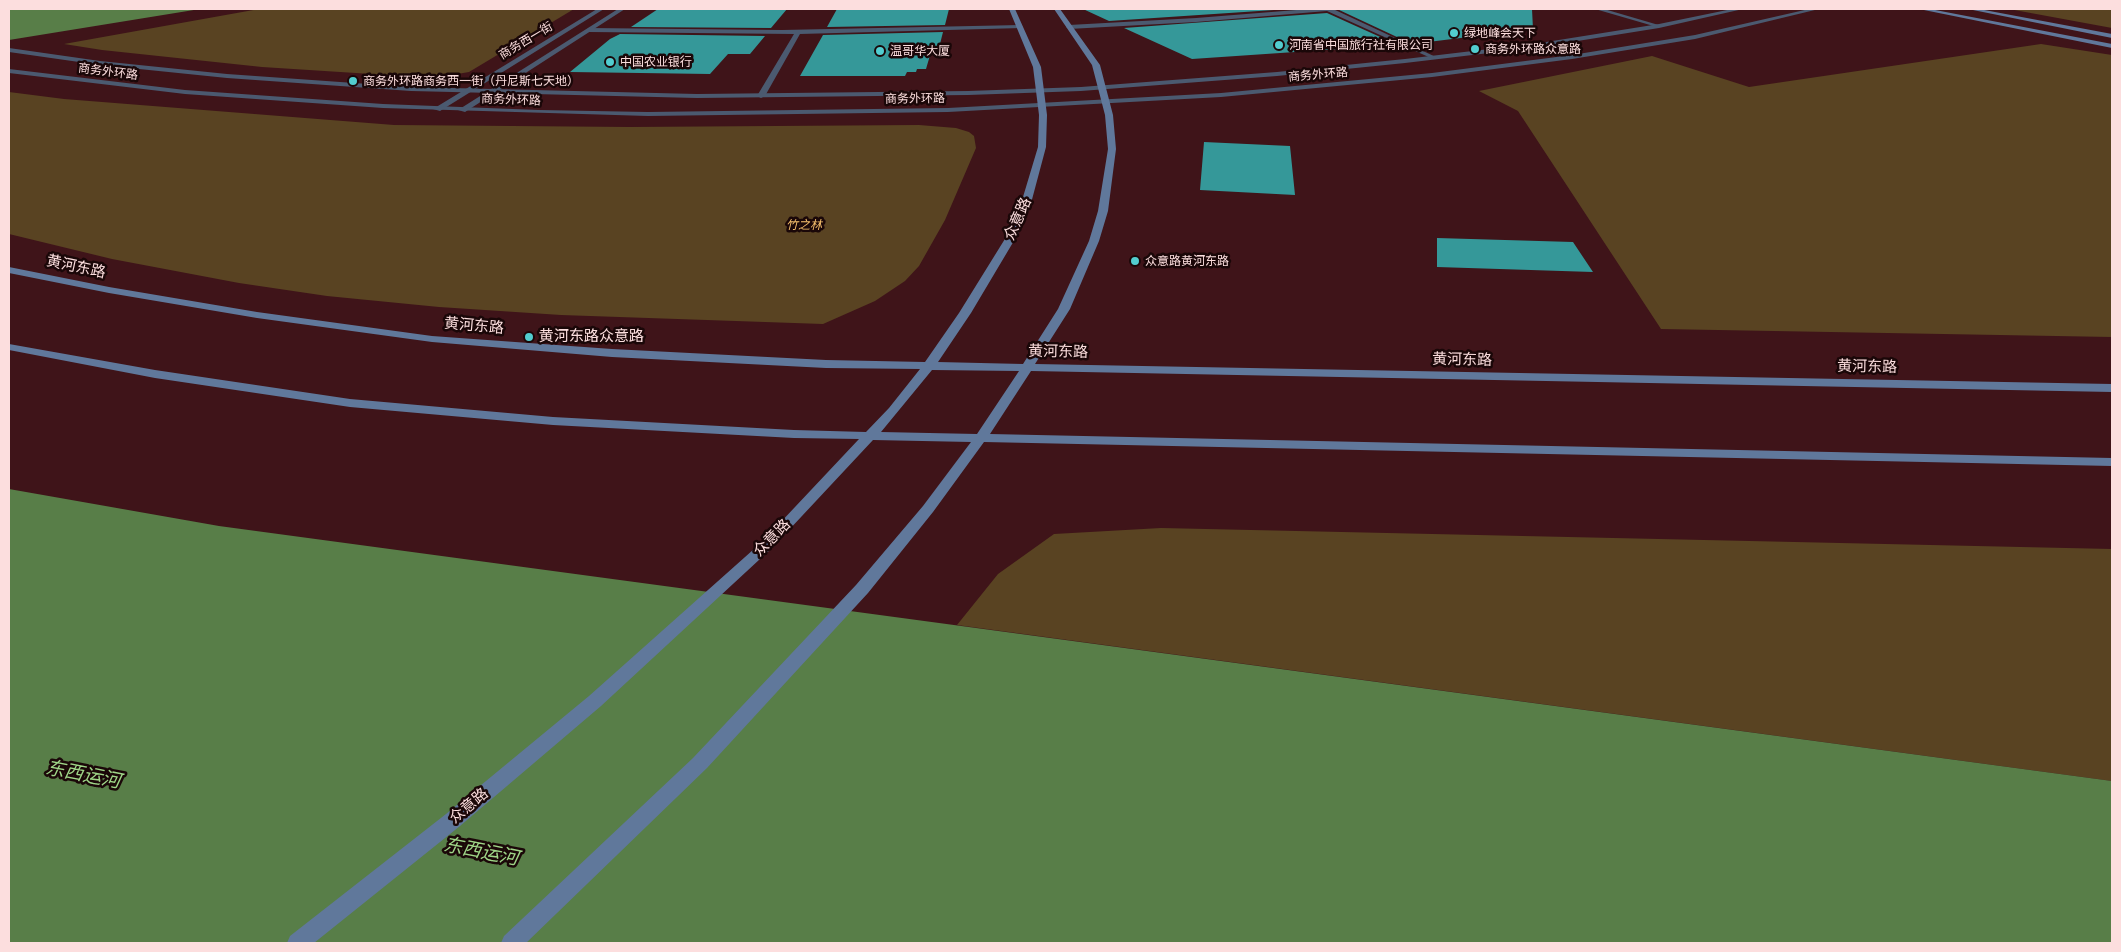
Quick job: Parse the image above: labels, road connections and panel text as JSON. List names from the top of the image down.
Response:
{
  "streets": {
    "main road": ["众意路", "黄河东路"],
    "street": ["商务西一街", "商务外环路"]
  },
  "crossings": [
    ["商务西一街", "商务外环路"],
    ["商务外环路", "众意路"],
    ["众意路", "黄河东路"]
  ],
  "water": ["东西运河"],
  "parks": ["竹之林"],
  "places": [
    "绿地峰会天下",
    "河南省中国旅行社有限公司",
    "商务外环路众意路",
    "温哥华大厦",
    "中国农业银行",
    "商务外环路商务西一街（丹尼斯七天地）",
    "众意路黄河东路",
    "黄河东路众意路"
  ]
}
